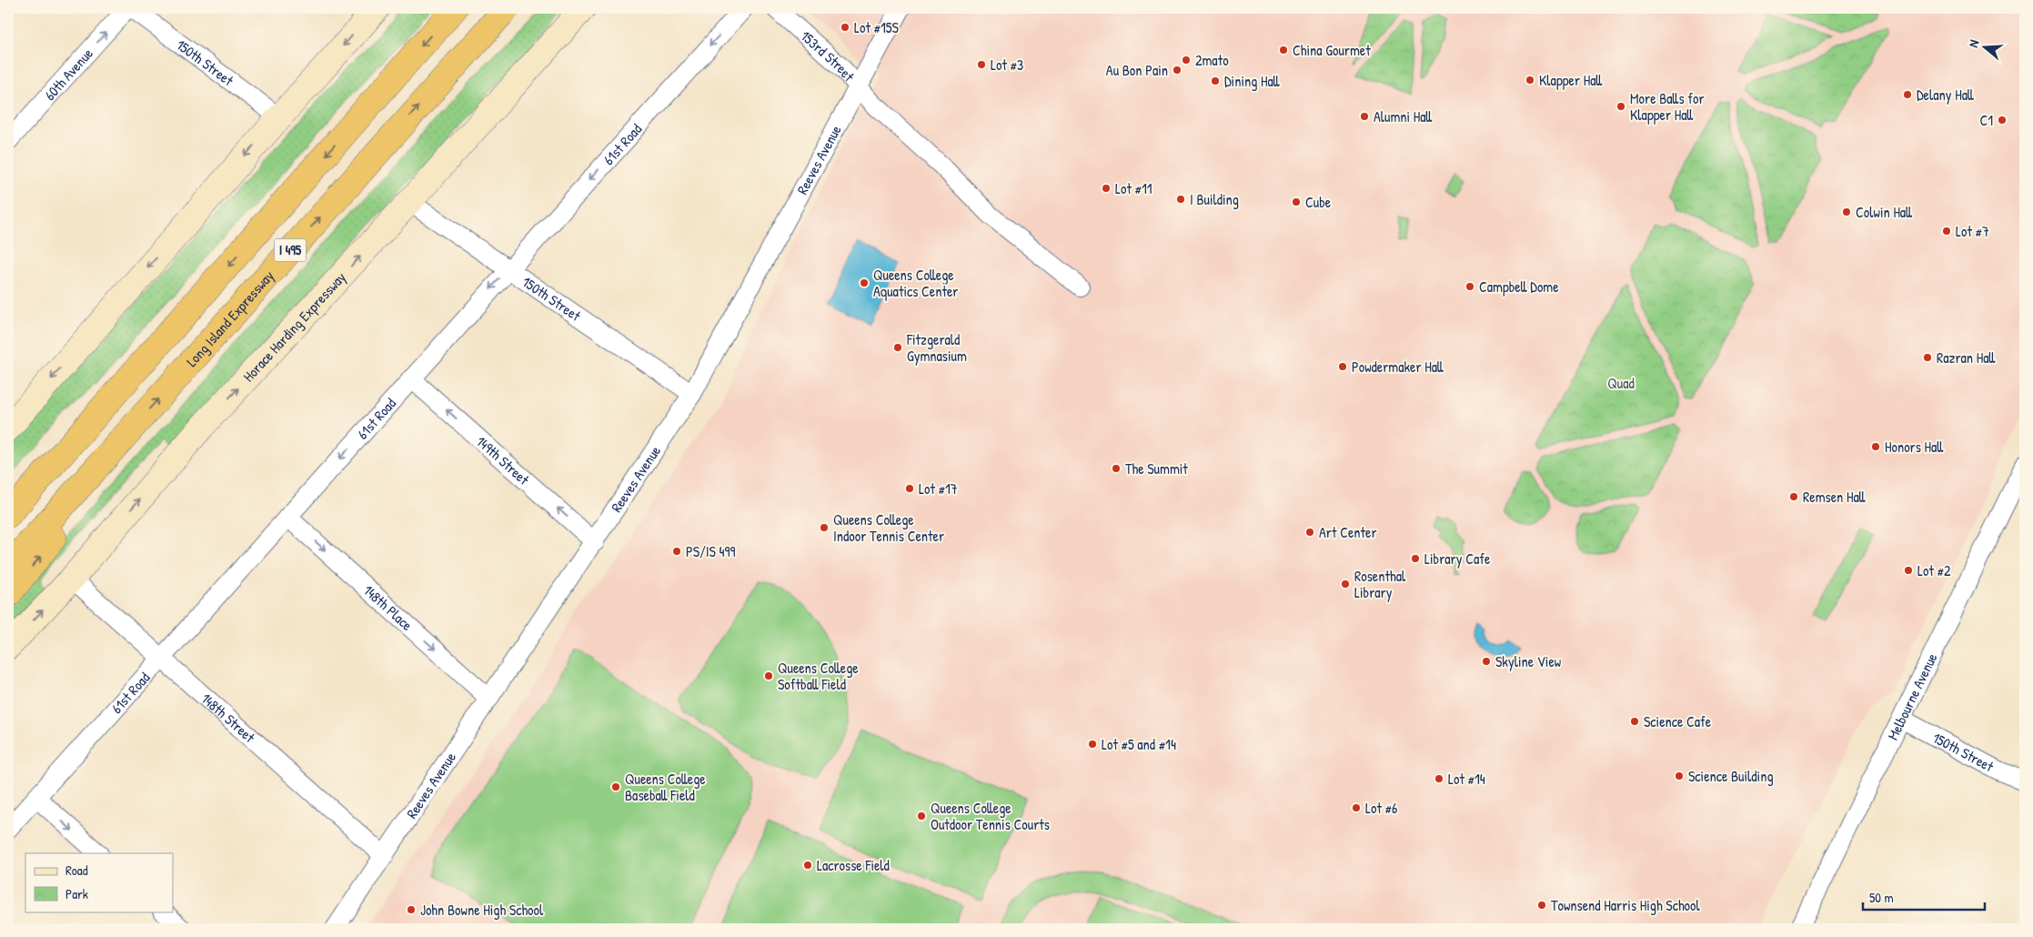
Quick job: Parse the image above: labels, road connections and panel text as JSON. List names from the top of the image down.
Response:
{
  "streets": {
    "highway": ["I 495", "Long Island Expressway"],
    "main road": ["Horace Harding Expressway"],
    "street": [
      "153rd Street",
      "150th Street",
      "60th Avenue",
      "61st Road",
      "Reeves Avenue",
      "149th Street",
      "148th Place",
      "Melbourne Avenue",
      "148th Street"
    ]
  },
  "crossings": [
    ["153rd Street", "Reeves Avenue"],
    ["150th Street", "61st Road"],
    ["150th Street", "Reeves Avenue"],
    ["150th Street", "Horace Harding Expressway"],
    ["150th Street", "Melbourne Avenue"],
    ["61st Road", "149th Street"],
    ["61st Road", "148th Place"],
    ["61st Road", "148th Street"],
    ["Reeves Avenue", "149th Street"],
    ["Reeves Avenue", "148th Place"],
    ["Reeves Avenue", "148th Street"],
    ["Horace Harding Expressway", "148th Street"]
  ],
  "one_way": [
    "60th Avenue",
    "61st Road",
    "149th Street",
    "148th Place"
  ],
  "parks": ["Quad"],
  "places": [
    "Lot #15S",
    "China Gourmet",
    "2mato",
    "Lot #3",
    "Au Bon Pain",
    "Klapper Hall",
    "Dining Hall",
    "Delany Hall",
    "More Balls for Klapper Hall",
    "Alumni Hall",
    "C1",
    "Lot #11",
    "I Building",
    "Cube",
    "Colwin Hall",
    "Lot #7",
    "Queens College Aquatics Center",
    "Campbell Dome",
    "Fitzgerald Gymnasium",
    "Razran Hall",
    "Powdermaker Hall",
    "Honors Hall",
    "The Summit",
    "Lot #17",
    "Remsen Hall",
    "Queens College Indoor Tennis Center",
    "Art Center",
    "PS/IS 499",
    "Library Cafe",
    "Lot #2",
    "Rosenthal Library",
    "Skyline View",
    "Queens College Softball Field",
    "Science Cafe",
    "Lot #5 and #14",
    "Science Building",
    "Lot #14",
    "Queens College Baseball Field",
    "Lot #6",
    "Queens College Outdoor Tennis Courts",
    "Lacrosse Field",
    "Townsend Harris High School",
    "John Bowne High School"
  ],
  "legend": ["Road", "Park"],
  "scale_bar": "50 m",
  "north": "left"
}
